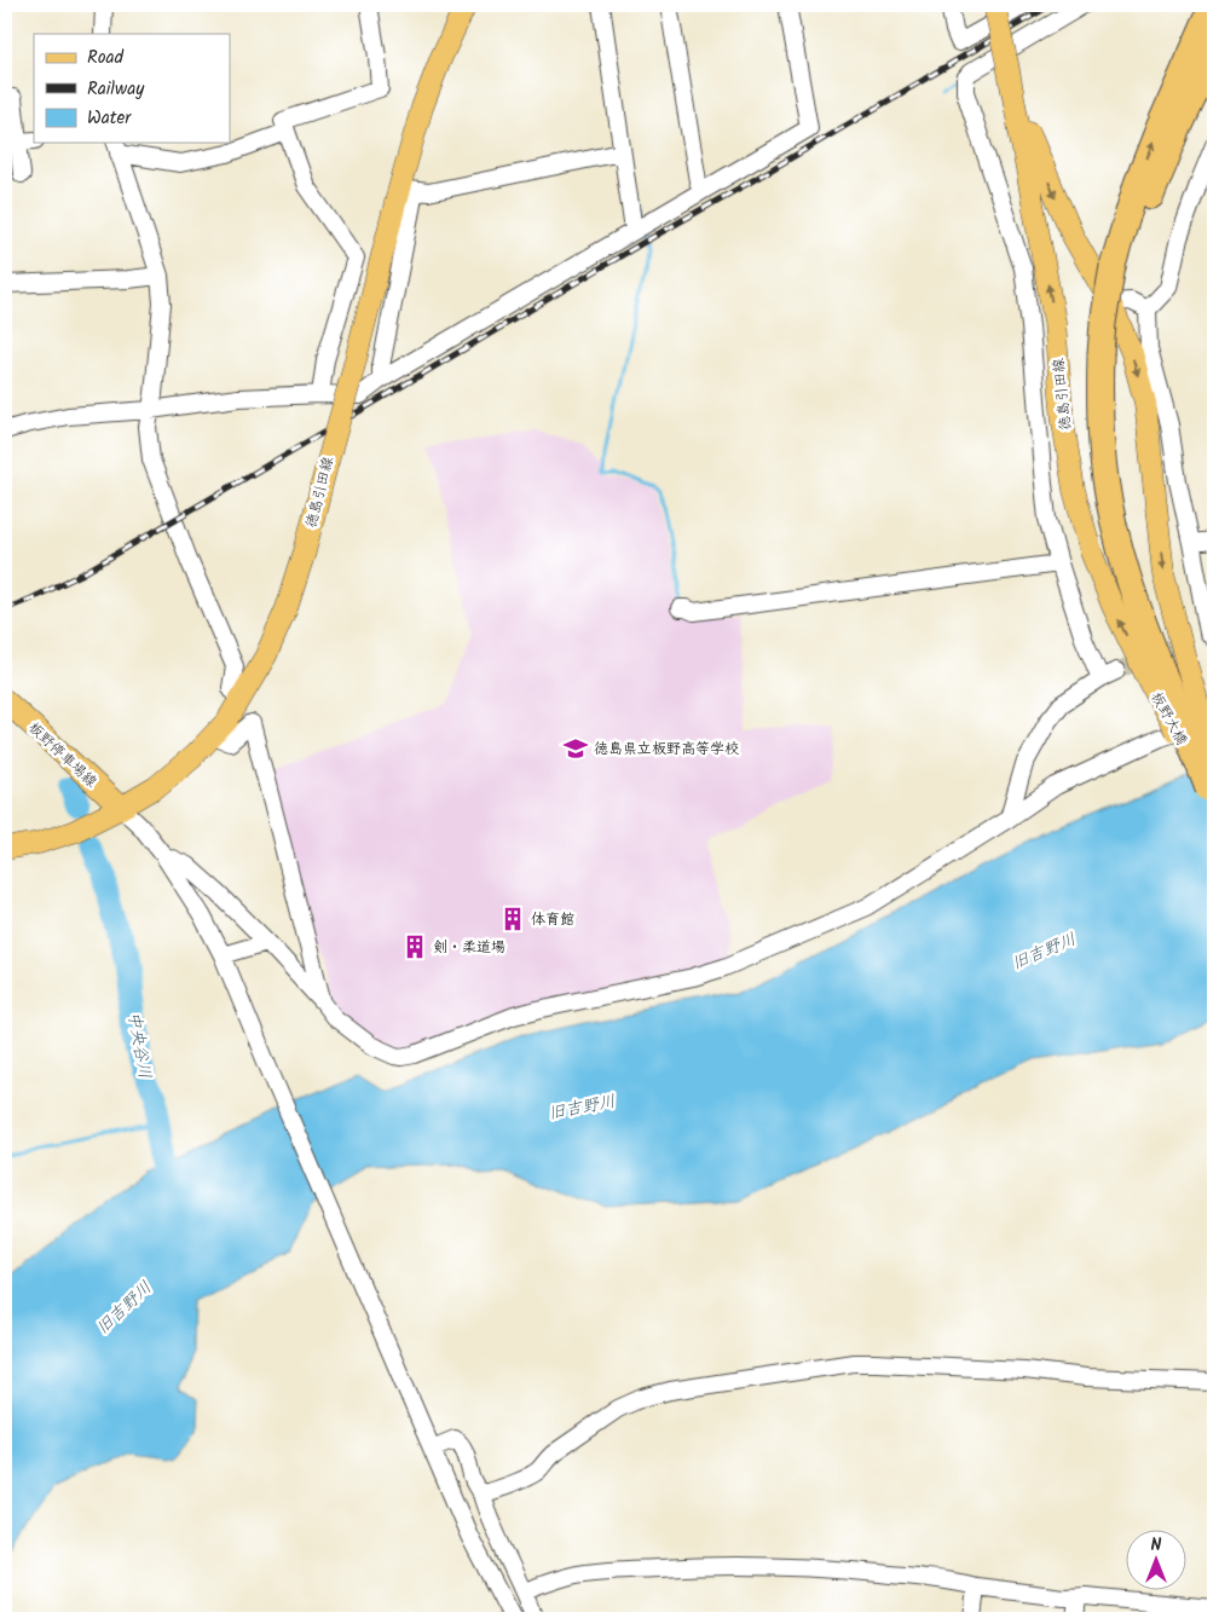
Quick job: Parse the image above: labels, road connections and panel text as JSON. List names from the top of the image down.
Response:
{
  "streets": {
    "main road": ["徳島引田線", "板野停車場線"]
  },
  "crossings": [
    ["徳島引田線", "板野停車場線"]
  ],
  "water": ["旧吉野川", "中央谷川"],
  "places": {
    "school or university": ["徳島県立板野高等学校"],
    "building": ["体育館", "剣・柔道場"]
  },
  "legend": ["Road", "Railway", "Water"],
  "north": "top"
}
